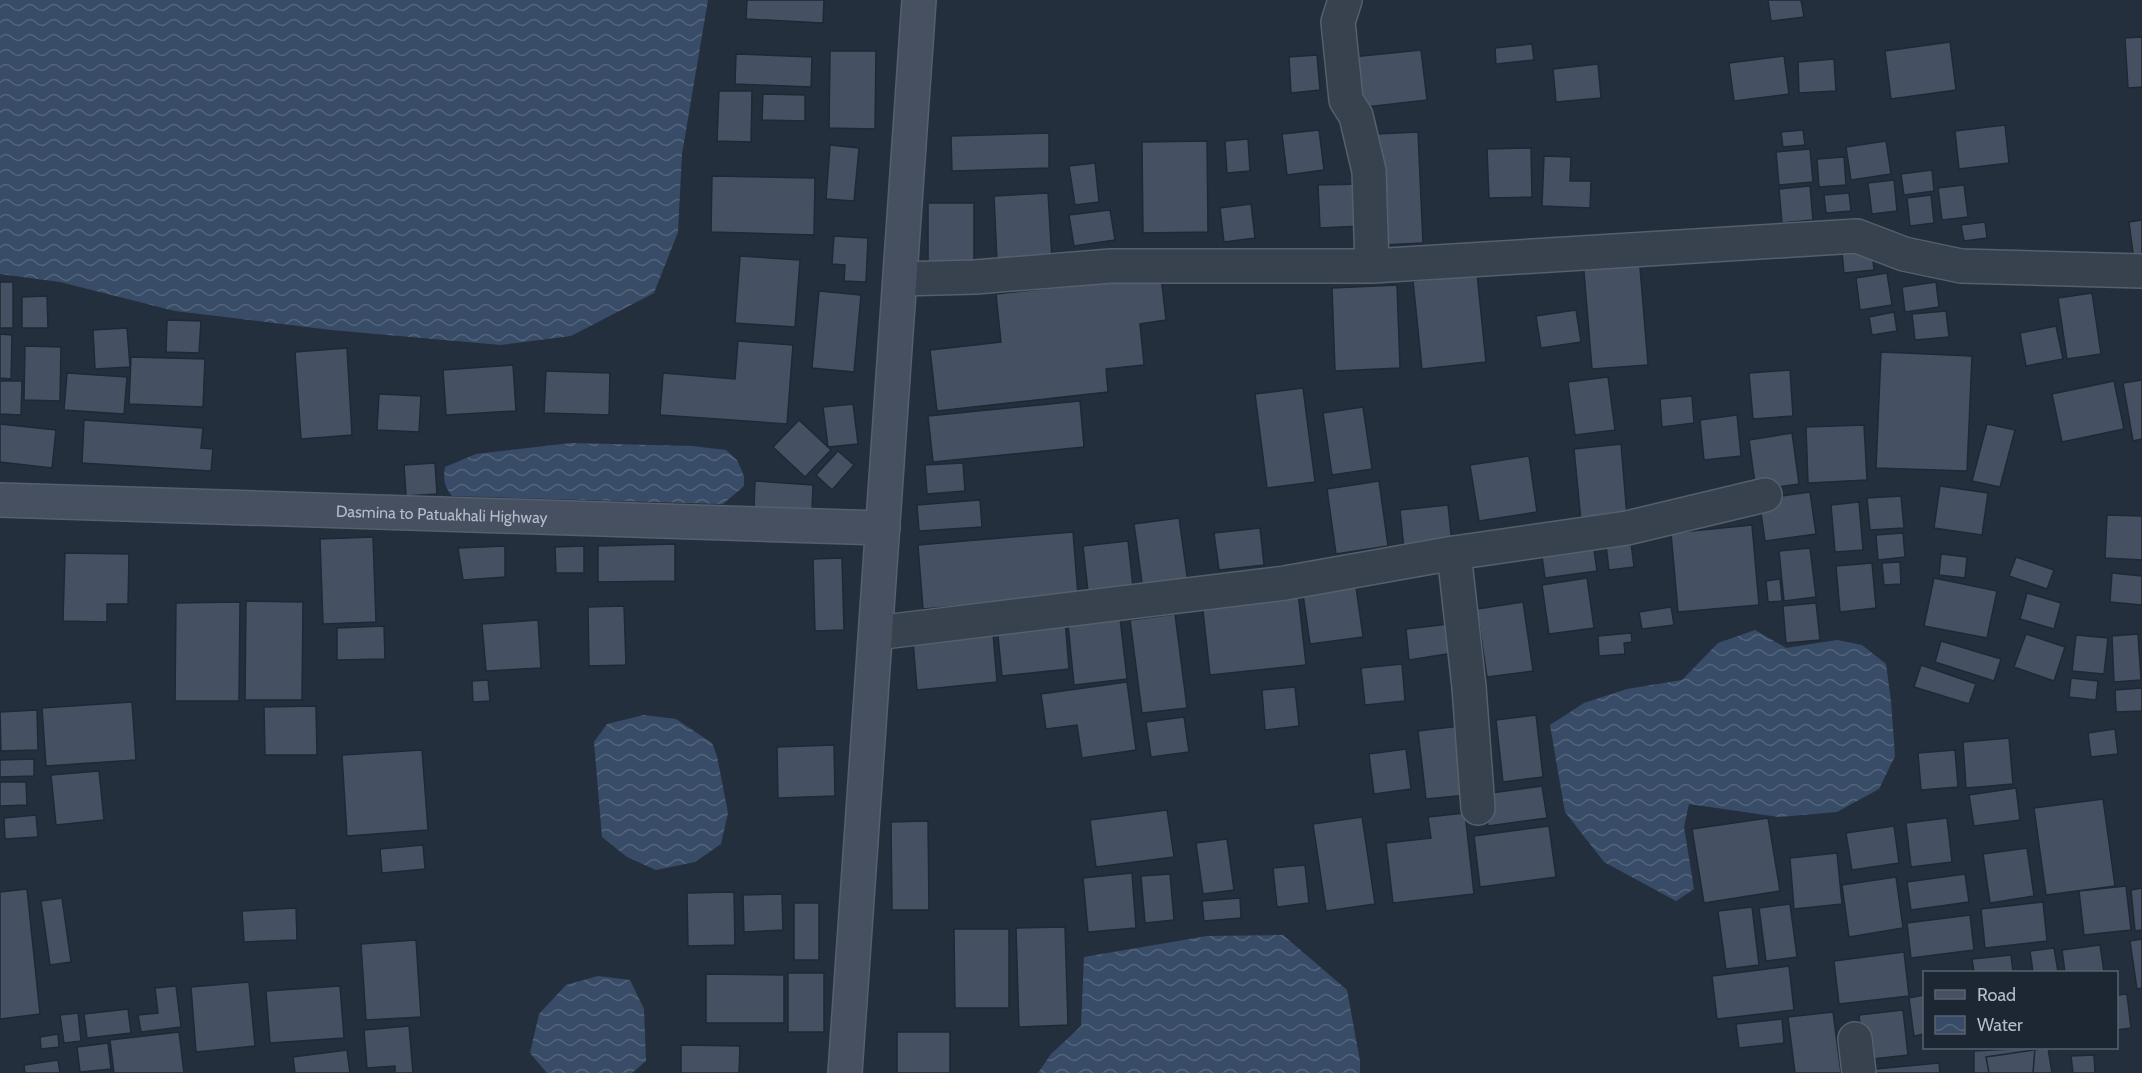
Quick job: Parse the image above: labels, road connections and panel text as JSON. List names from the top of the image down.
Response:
{
  "streets": {
    "street": ["Dasmina to Patuakhali Highway"]
  },
  "legend": ["Road", "Water"]
}
